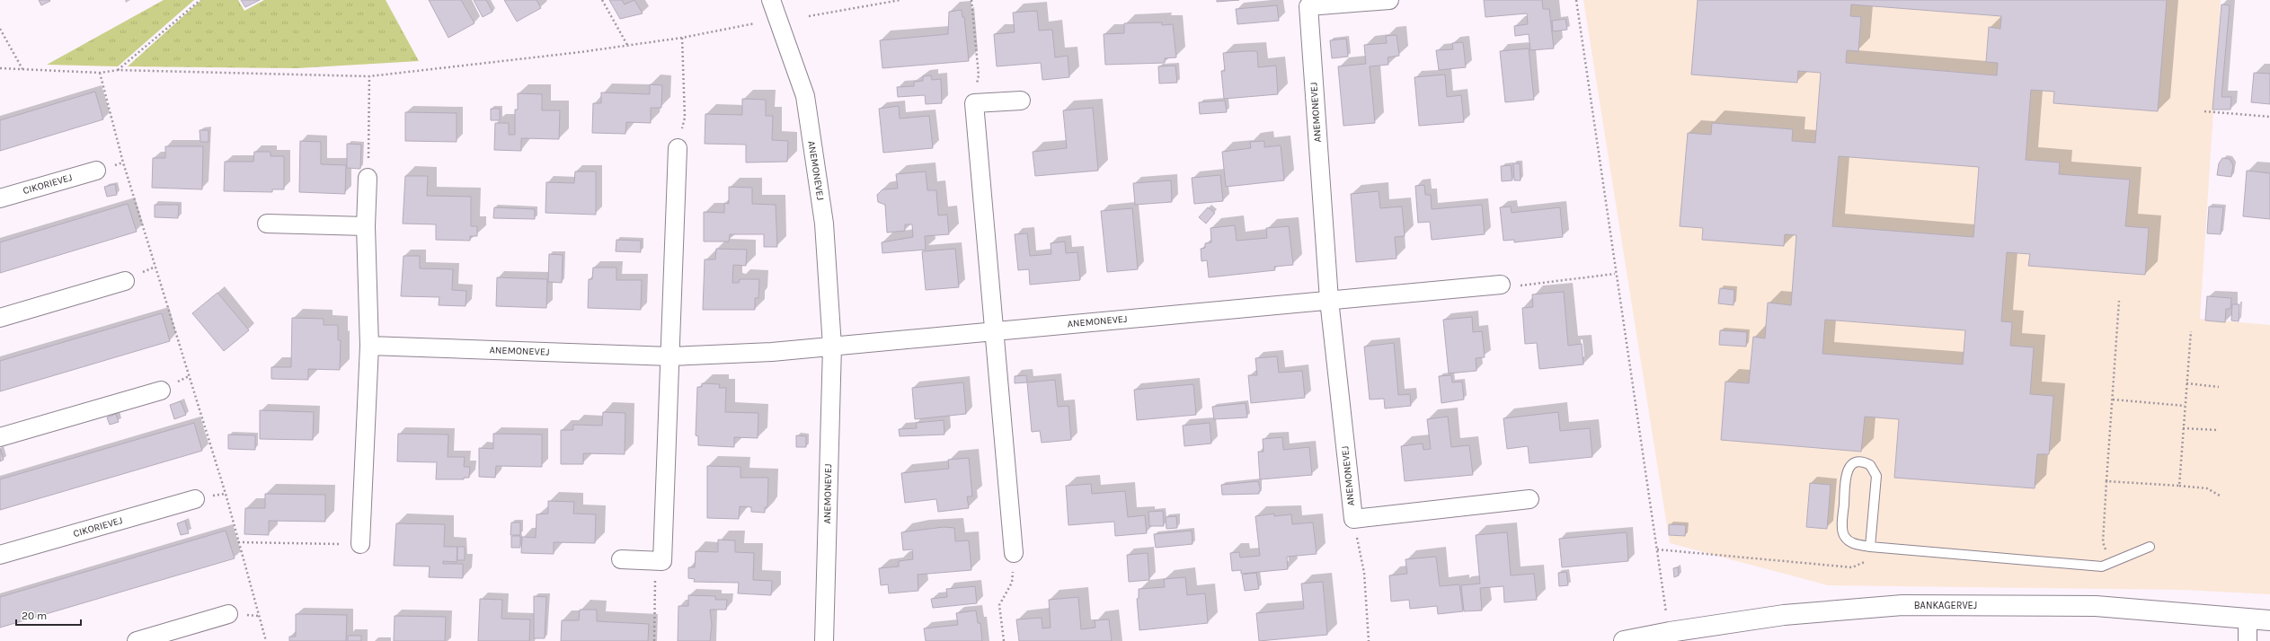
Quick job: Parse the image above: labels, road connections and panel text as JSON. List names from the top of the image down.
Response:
{
  "streets": {
    "street": ["ANEMONEVEJ", "CIKORIEVEJ", "BANKAGERVEJ"]
  },
  "scale_bar": "20 m"
}
